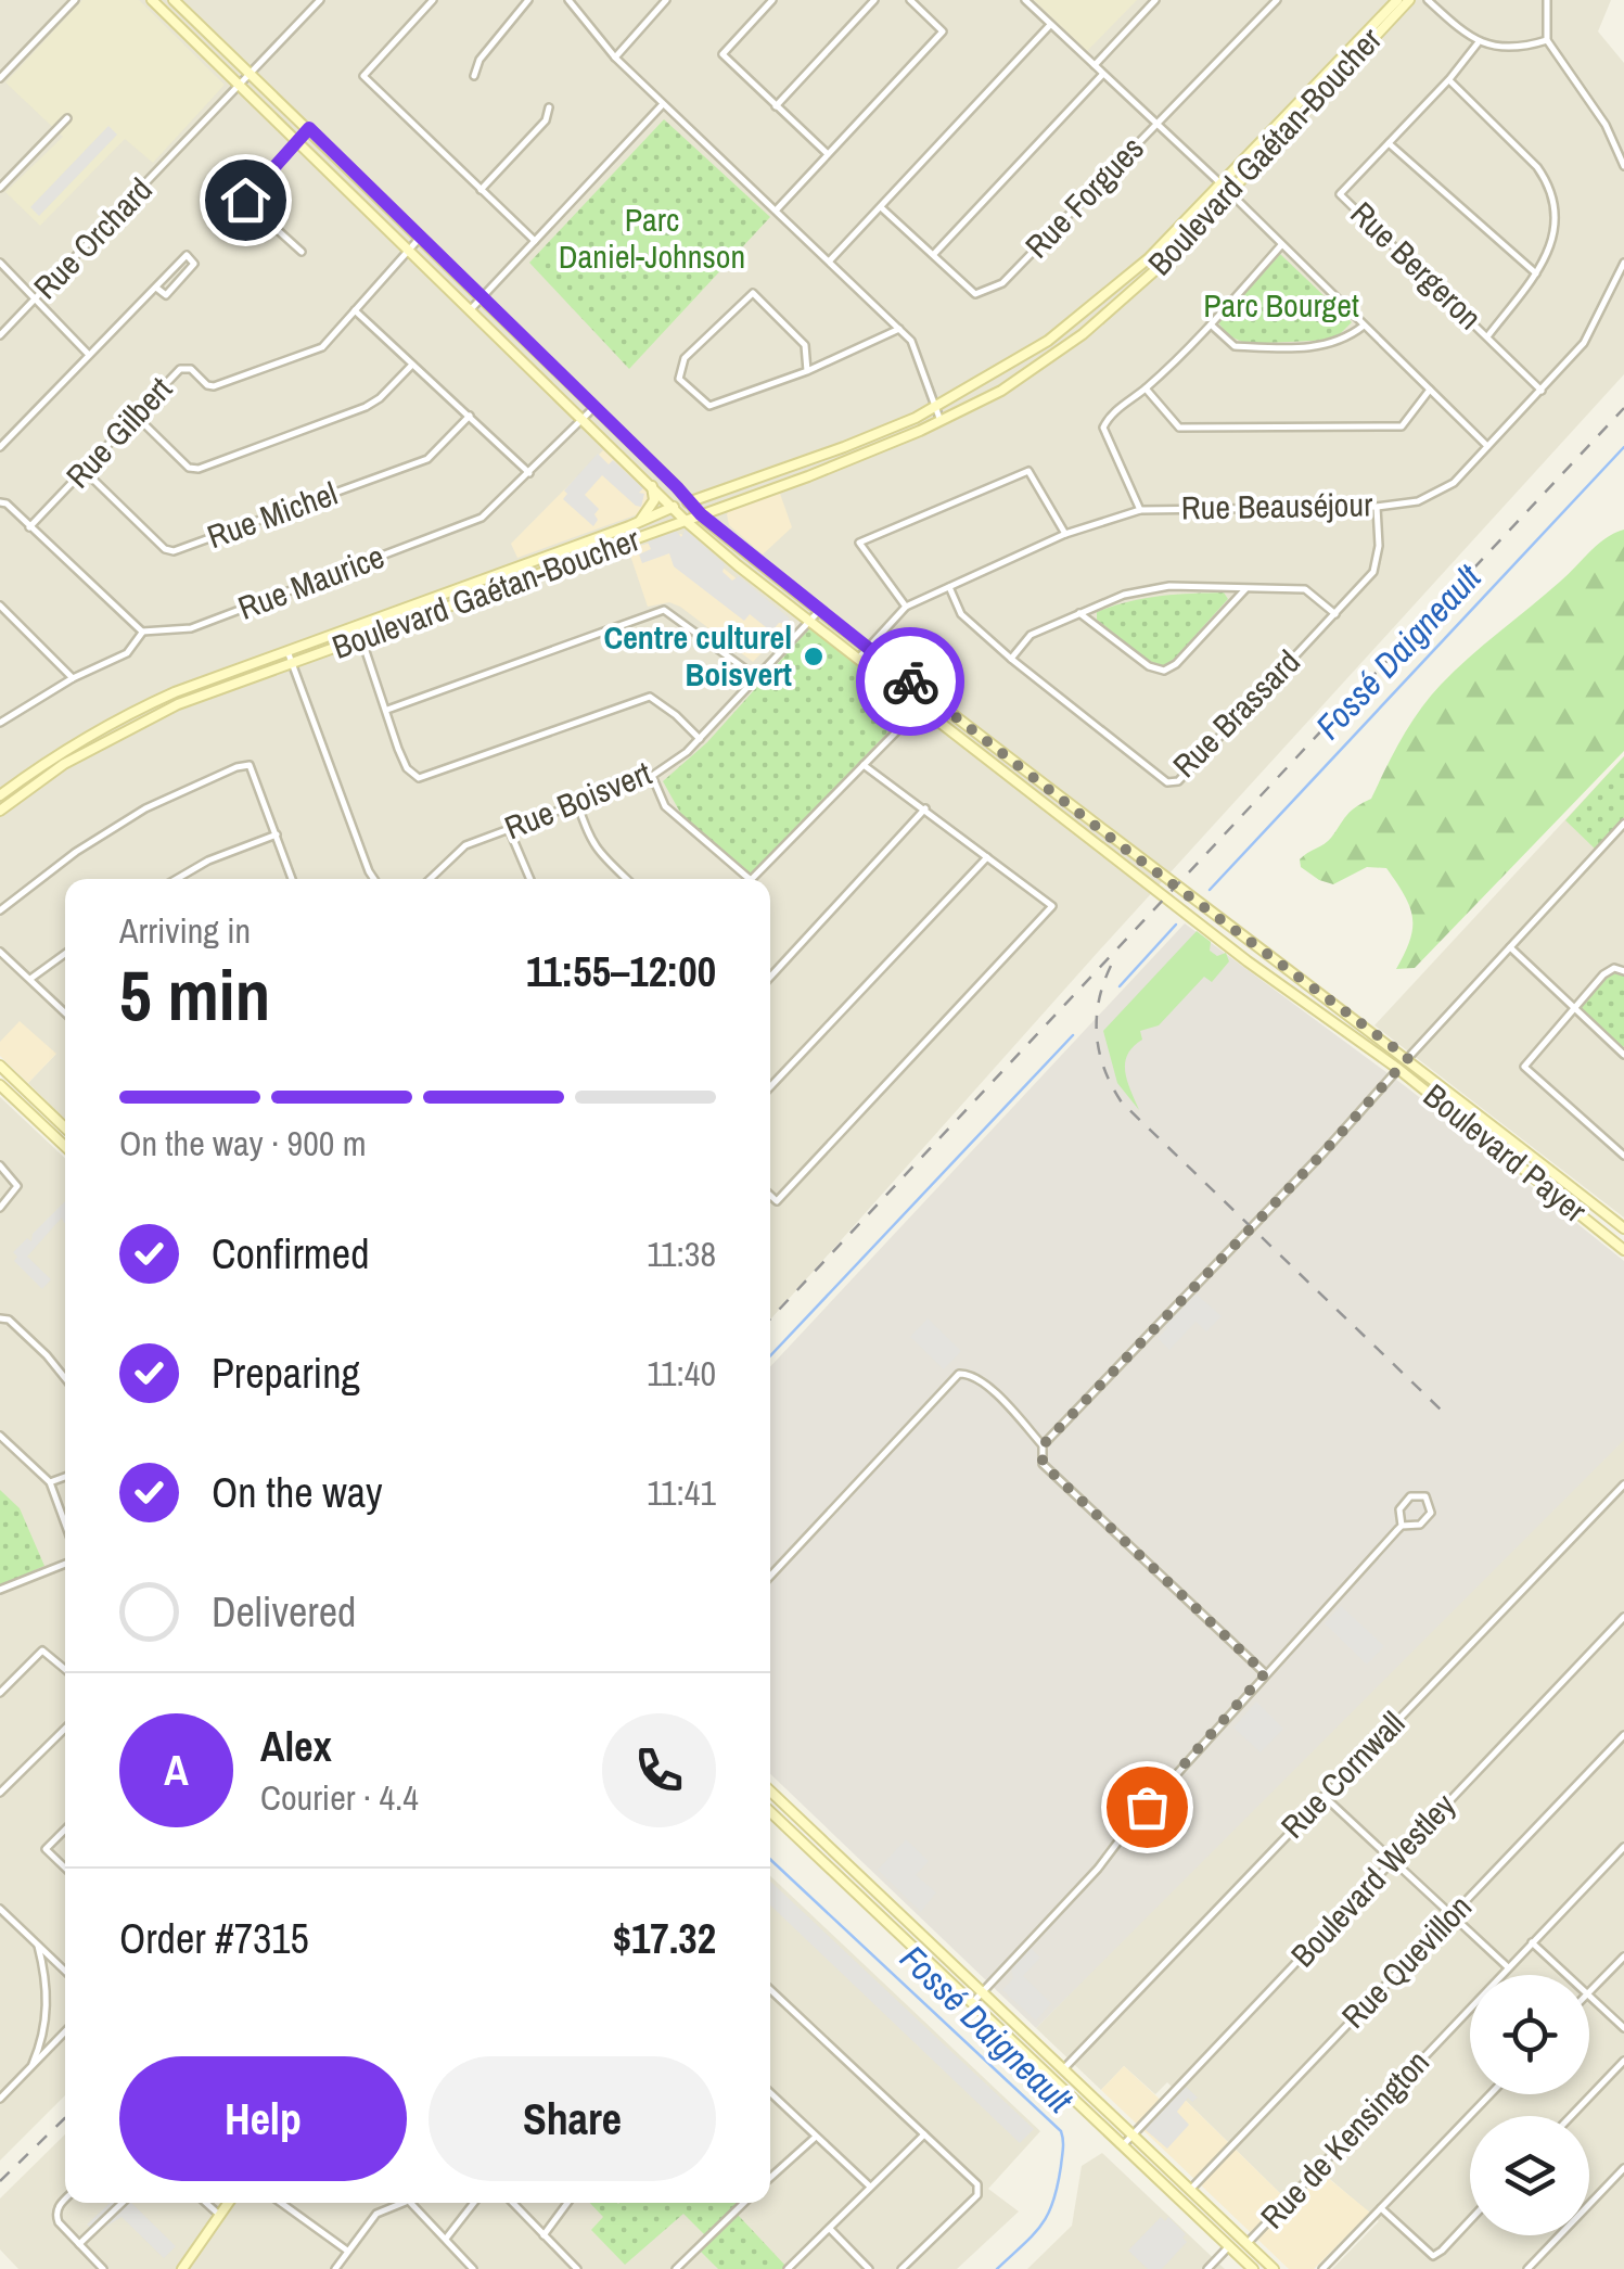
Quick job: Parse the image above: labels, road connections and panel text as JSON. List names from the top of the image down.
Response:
{
  "streets": {
    "main road": ["Boulevard Gaétan-Boucher", "Boulevard Payer"],
    "street": [
      "Rue Forgues",
      "Rue Orchard",
      "Rue Bergeron",
      "Rue Gilbert",
      "Rue Beauséjour",
      "Rue Michel",
      "Rue Maurice",
      "Rue Brassard",
      "Rue Boisvert",
      "Rue Cornwall",
      "Boulevard Westley",
      "Rue Quevillon",
      "Rue de Kensington"
    ]
  },
  "crossings": [
    ["Boulevard Gaétan-Boucher", "Boulevard Payer"],
    ["Rue Orchard", "Boulevard Payer"],
    ["Rue Bergeron", "Rue Beauséjour"],
    ["Rue Gilbert", "Rue Michel"],
    ["Rue Gilbert", "Boulevard Payer"],
    ["Rue Beauséjour", "Rue Brassard"],
    ["Rue Beauséjour", "Boulevard Payer"],
    ["Rue Maurice", "Boulevard Payer"],
    ["Rue Boisvert", "Boulevard Payer"]
  ],
  "water": ["Fossé Daigneault"],
  "parks": ["Parc Daniel-Johnson", "Parc Bourget"],
  "places": ["Centre culturel Boisvert"],
  "page": {
    "heading": ["5 min", "Arriving in", "11:55–12:00"],
    "panel": [
      "Alex",
      "Courier · 4.4",
      "Order #7315",
      "$17.32"
    ],
    "bar": "On the way · 900 m",
    "list": [
      ["Confirmed", "11:38"],
      ["Preparing", "11:40"],
      ["On the way", "11:41"],
      "Delivered"
    ],
    "round": "A",
    "buttons": ["Help", "Share"]
  }
}
